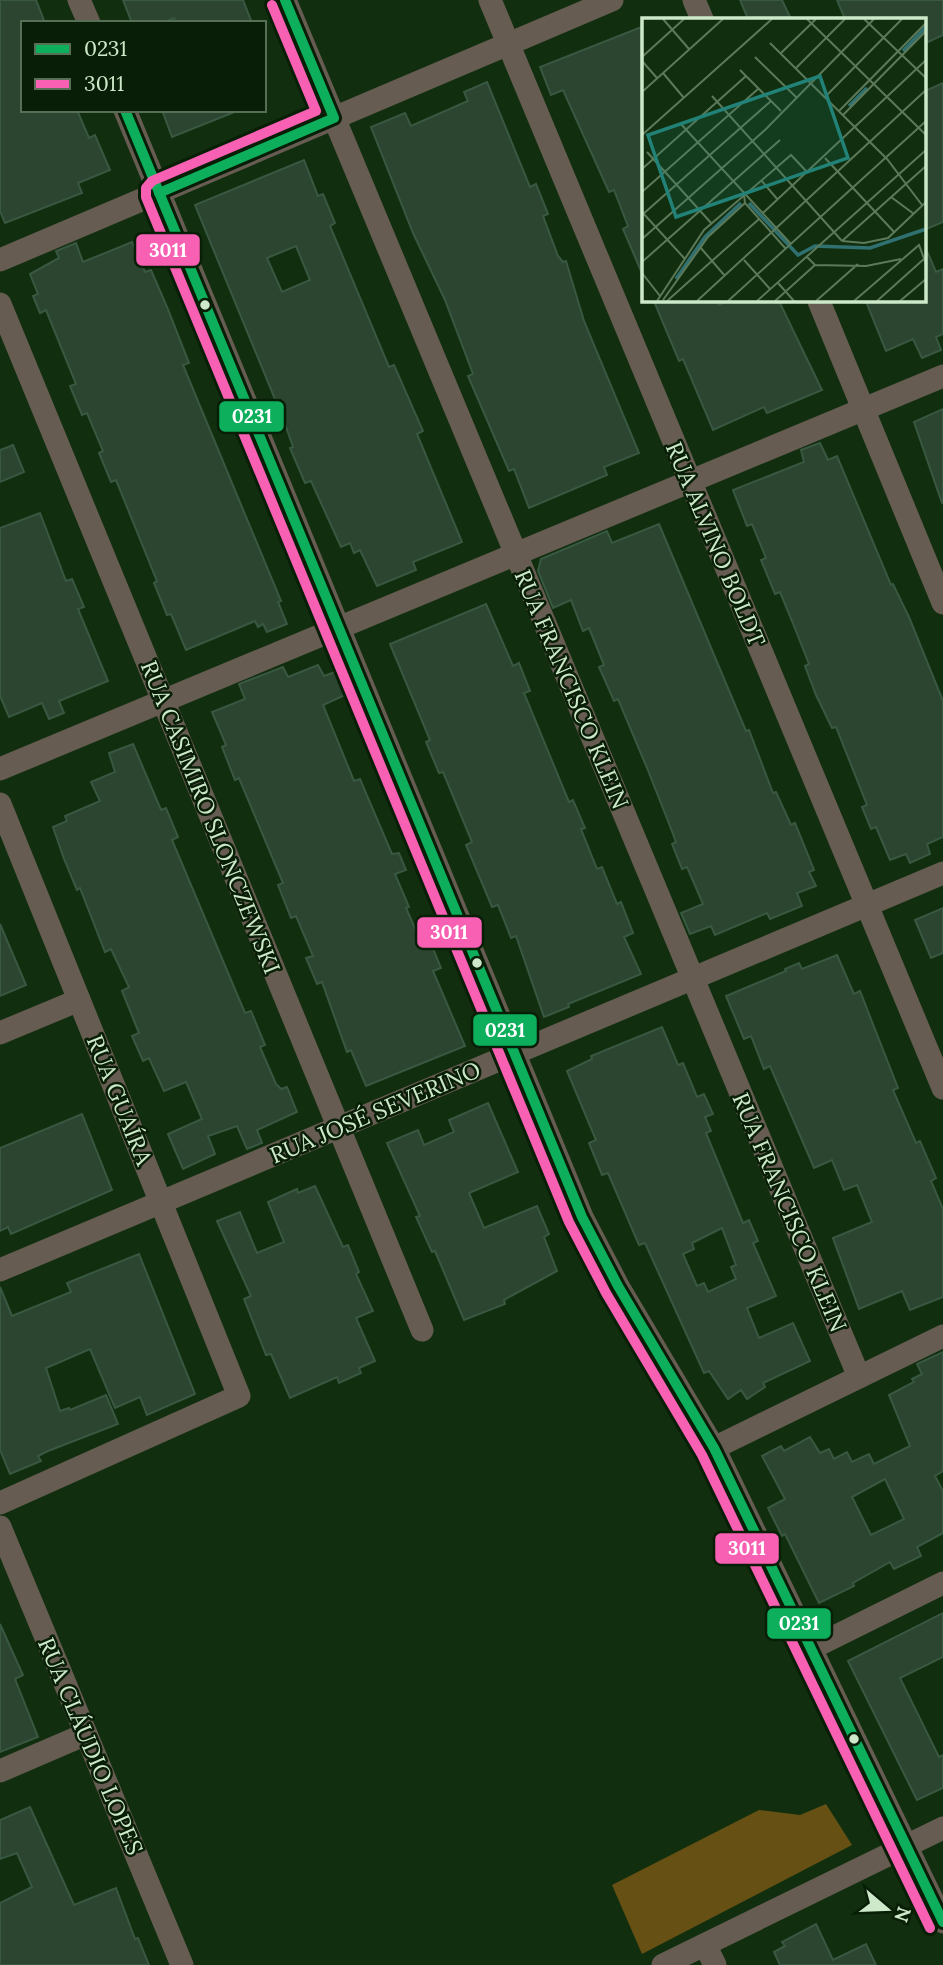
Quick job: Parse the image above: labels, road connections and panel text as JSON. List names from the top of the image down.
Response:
{
  "streets": {
    "street": [
      "RUA ALVINO BOLDT",
      "RUA FRANCISCO KLEIN",
      "RUA CASIMIRO SLONCZEWSKI",
      "RUA GUAÍRA",
      "RUA JOSÉ SEVERINO",
      "RUA CLÁUDIO LOPES"
    ]
  },
  "crossings": [
    ["RUA ALVINO BOLDT", "RUA JOSÉ SEVERINO"],
    ["RUA FRANCISCO KLEIN", "RUA JOSÉ SEVERINO"],
    ["RUA CASIMIRO SLONCZEWSKI", "RUA JOSÉ SEVERINO"],
    ["RUA GUAÍRA", "RUA JOSÉ SEVERINO"]
  ],
  "lines": ["transit line 0231", "transit line 3011"],
  "legend": ["0231", "3011"],
  "north": "right"
}
